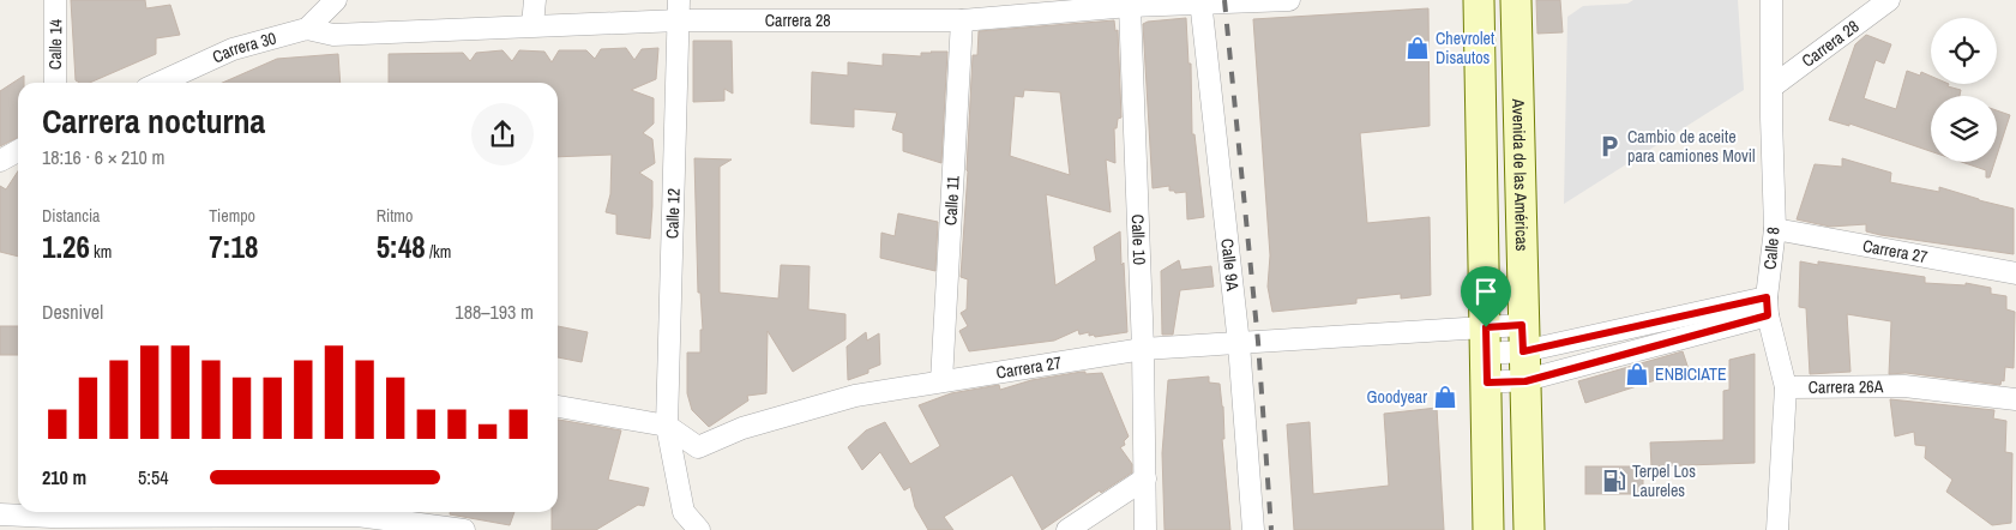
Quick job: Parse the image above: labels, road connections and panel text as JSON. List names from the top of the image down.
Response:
{
  "streets": {
    "main road": ["Avenida de las Américas"],
    "street": [
      "Carrera 28",
      "Calle 14",
      "Carrera 30",
      "Calle 11",
      "Calle 12",
      "Calle 10",
      "Calle 8",
      "Carrera 27",
      "Calle 9A",
      "Carrera 26A"
    ]
  },
  "crossings": [
    ["Carrera 28", "Carrera 30"],
    ["Carrera 28", "Calle 11"],
    ["Carrera 28", "Calle 12"],
    ["Carrera 28", "Calle 10"],
    ["Carrera 28", "Calle 8"],
    ["Carrera 28", "Calle 9A"],
    ["Avenida de las Américas", "Carrera 27"],
    ["Calle 11", "Carrera 27"],
    ["Calle 12", "Carrera 27"],
    ["Calle 10", "Carrera 27"],
    ["Calle 8", "Carrera 27"],
    ["Calle 8", "Carrera 26A"],
    ["Carrera 27", "Calle 9A"]
  ],
  "places": {
    "shop": ["Chevrolet Disautos", "ENBICIATE", "Goodyear"],
    "parking": ["Cambio de aceite para camiones Movil"],
    "fuel station": ["Terpel Los Laureles"]
  },
  "page": {
    "heading": ["Carrera nocturna", "18:16 · 6 × 210 m"],
    "stats": [
      ["Distancia", "1.26 km"],
      ["Tiempo", "7:18"],
      ["Ritmo", "5:48 /km"]
    ],
    "chart": ["Desnivel", "188–193 m"],
    "list": [
      {
        "name": "210 m",
        "note": "5:54"
      }
    ]
  }
}
